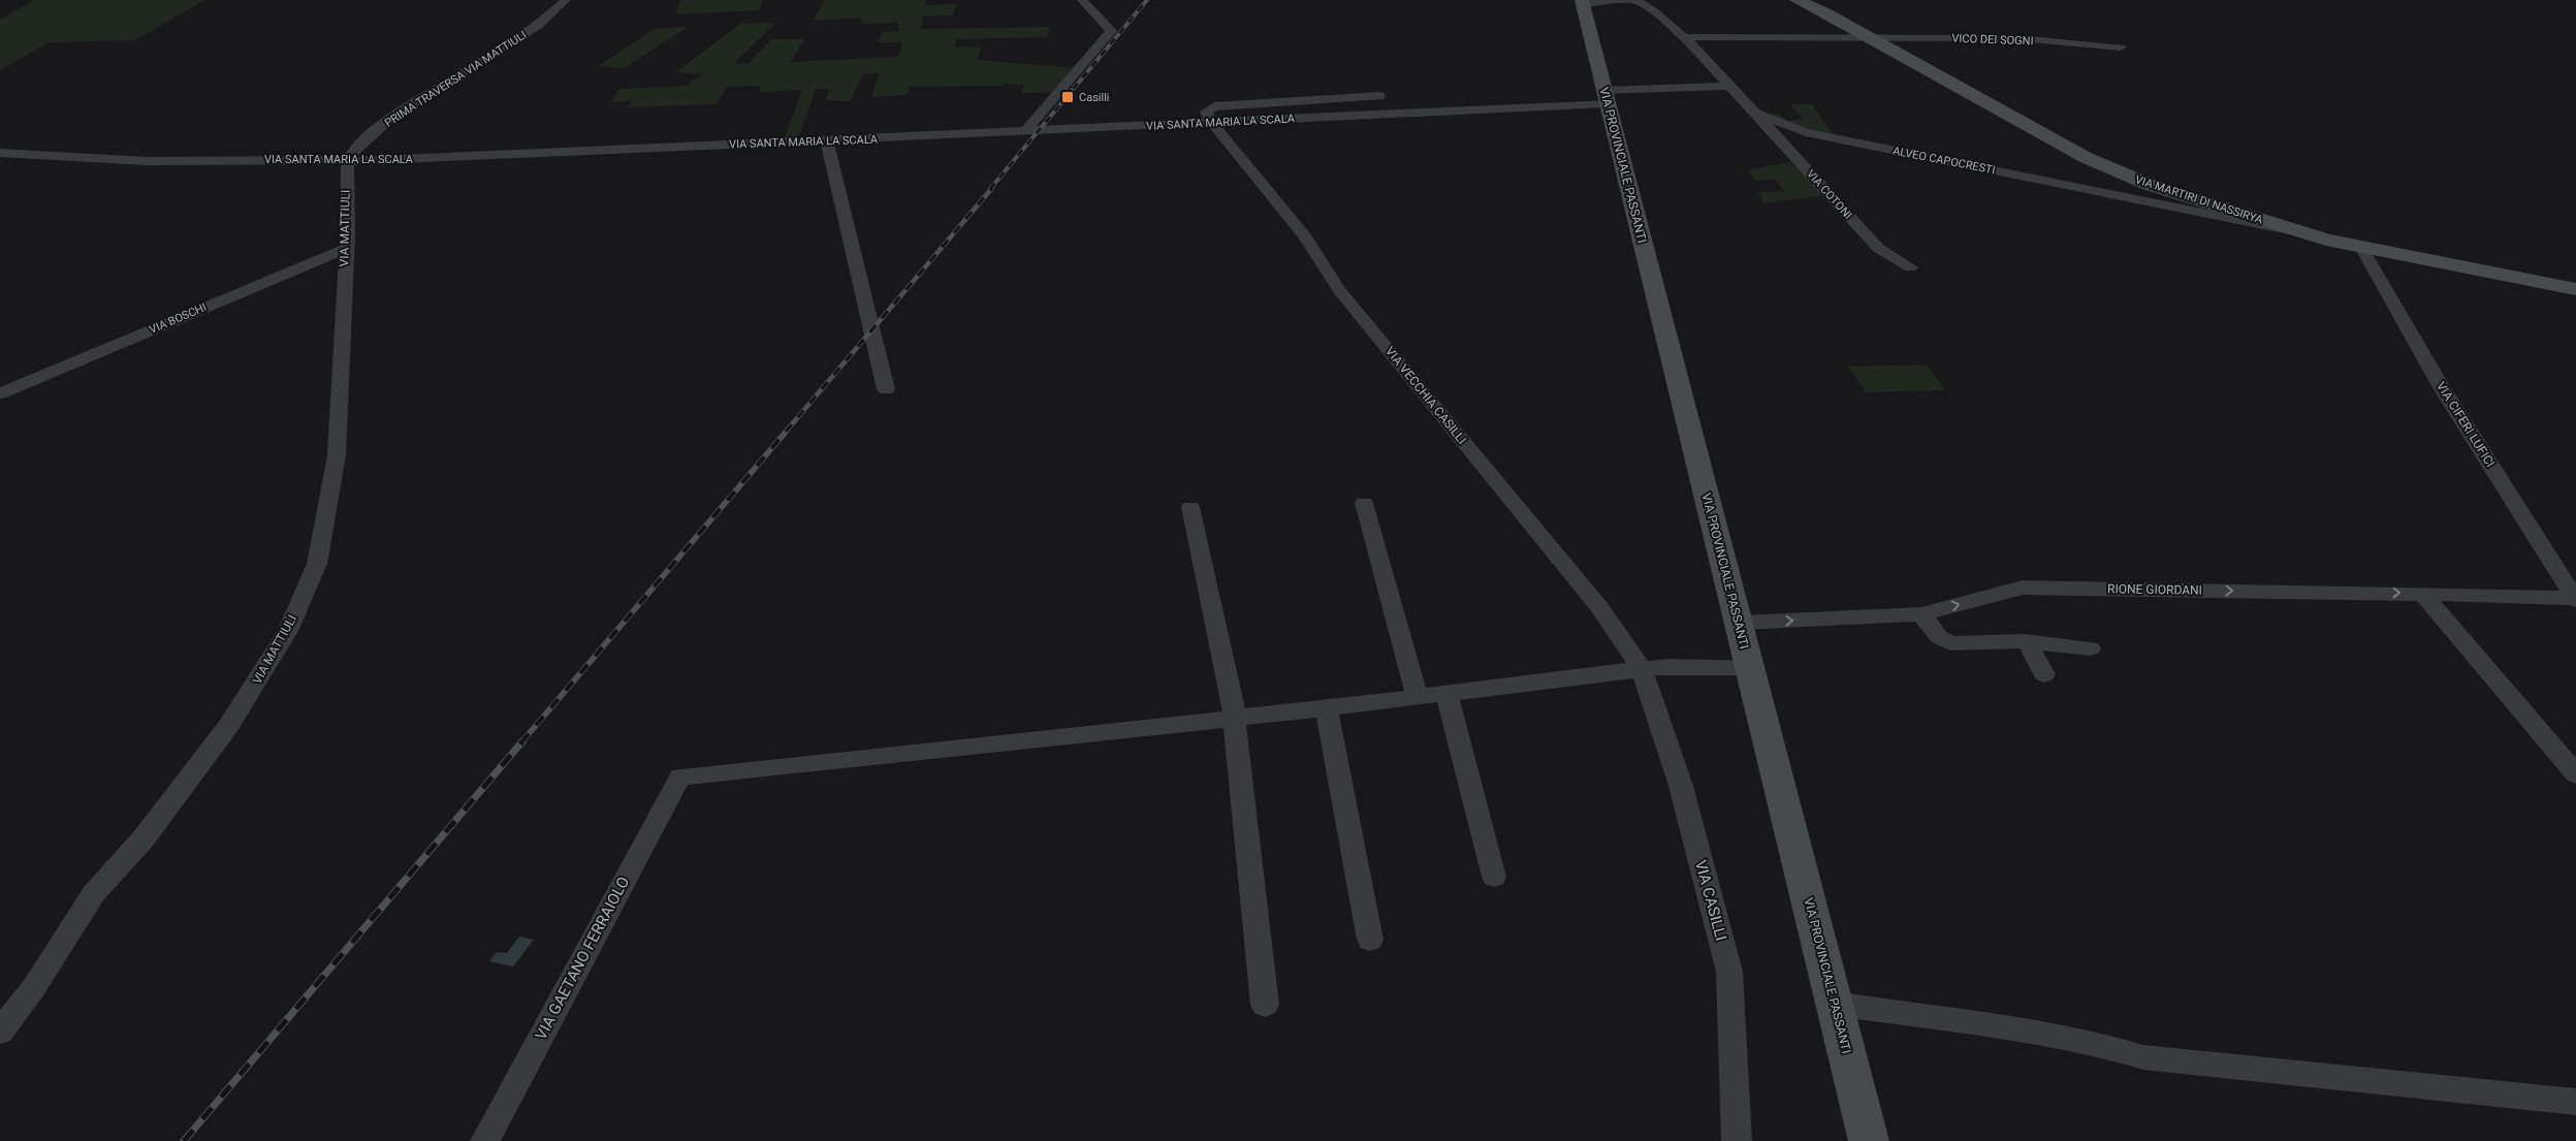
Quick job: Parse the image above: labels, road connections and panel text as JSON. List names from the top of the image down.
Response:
{
  "streets": {
    "main road": ["VIA PROVINCIALE PASSANTI", "VIA MARTIRI DI NASSIRYA"],
    "street": [
      "VICO DEI SOGNI",
      "PRIMA TRAVERSA VIA MATTIULI",
      "VIA SANTA MARIA LA SCALA",
      "ALVEO CAPOCRESTI",
      "VIA COTONI",
      "VIA MATTIULI",
      "VIA BOSCHI",
      "VIA VECCHIA CASILLI",
      "VIA CIFERI LUFICI",
      "RIONE GIORDANI",
      "VIA CASILLI",
      "VIA GAETANO FERRAIOLO"
    ]
  },
  "crossings": [
    ["VICO DEI SOGNI", "ALVEO CAPOCRESTI"],
    ["VICO DEI SOGNI", "VIA MARTIRI DI NASSIRYA"],
    ["PRIMA TRAVERSA VIA MATTIULI", "VIA SANTA MARIA LA SCALA"],
    ["PRIMA TRAVERSA VIA MATTIULI", "VIA MATTIULI"],
    ["VIA SANTA MARIA LA SCALA", "ALVEO CAPOCRESTI"],
    ["VIA SANTA MARIA LA SCALA", "VIA PROVINCIALE PASSANTI"],
    ["VIA SANTA MARIA LA SCALA", "VIA MATTIULI"],
    ["VIA SANTA MARIA LA SCALA", "VIA VECCHIA CASILLI"],
    ["ALVEO CAPOCRESTI", "VIA COTONI"],
    ["ALVEO CAPOCRESTI", "VIA MARTIRI DI NASSIRYA"],
    ["VIA PROVINCIALE PASSANTI", "RIONE GIORDANI"],
    ["VIA MARTIRI DI NASSIRYA", "VIA CIFERI LUFICI"],
    ["VIA MATTIULI", "VIA BOSCHI"],
    ["VIA VECCHIA CASILLI", "VIA CASILLI"],
    ["VIA CIFERI LUFICI", "RIONE GIORDANI"]
  ],
  "one_way": ["RIONE GIORDANI"],
  "places": {
    "transit": ["Casilli"]
  }
}
